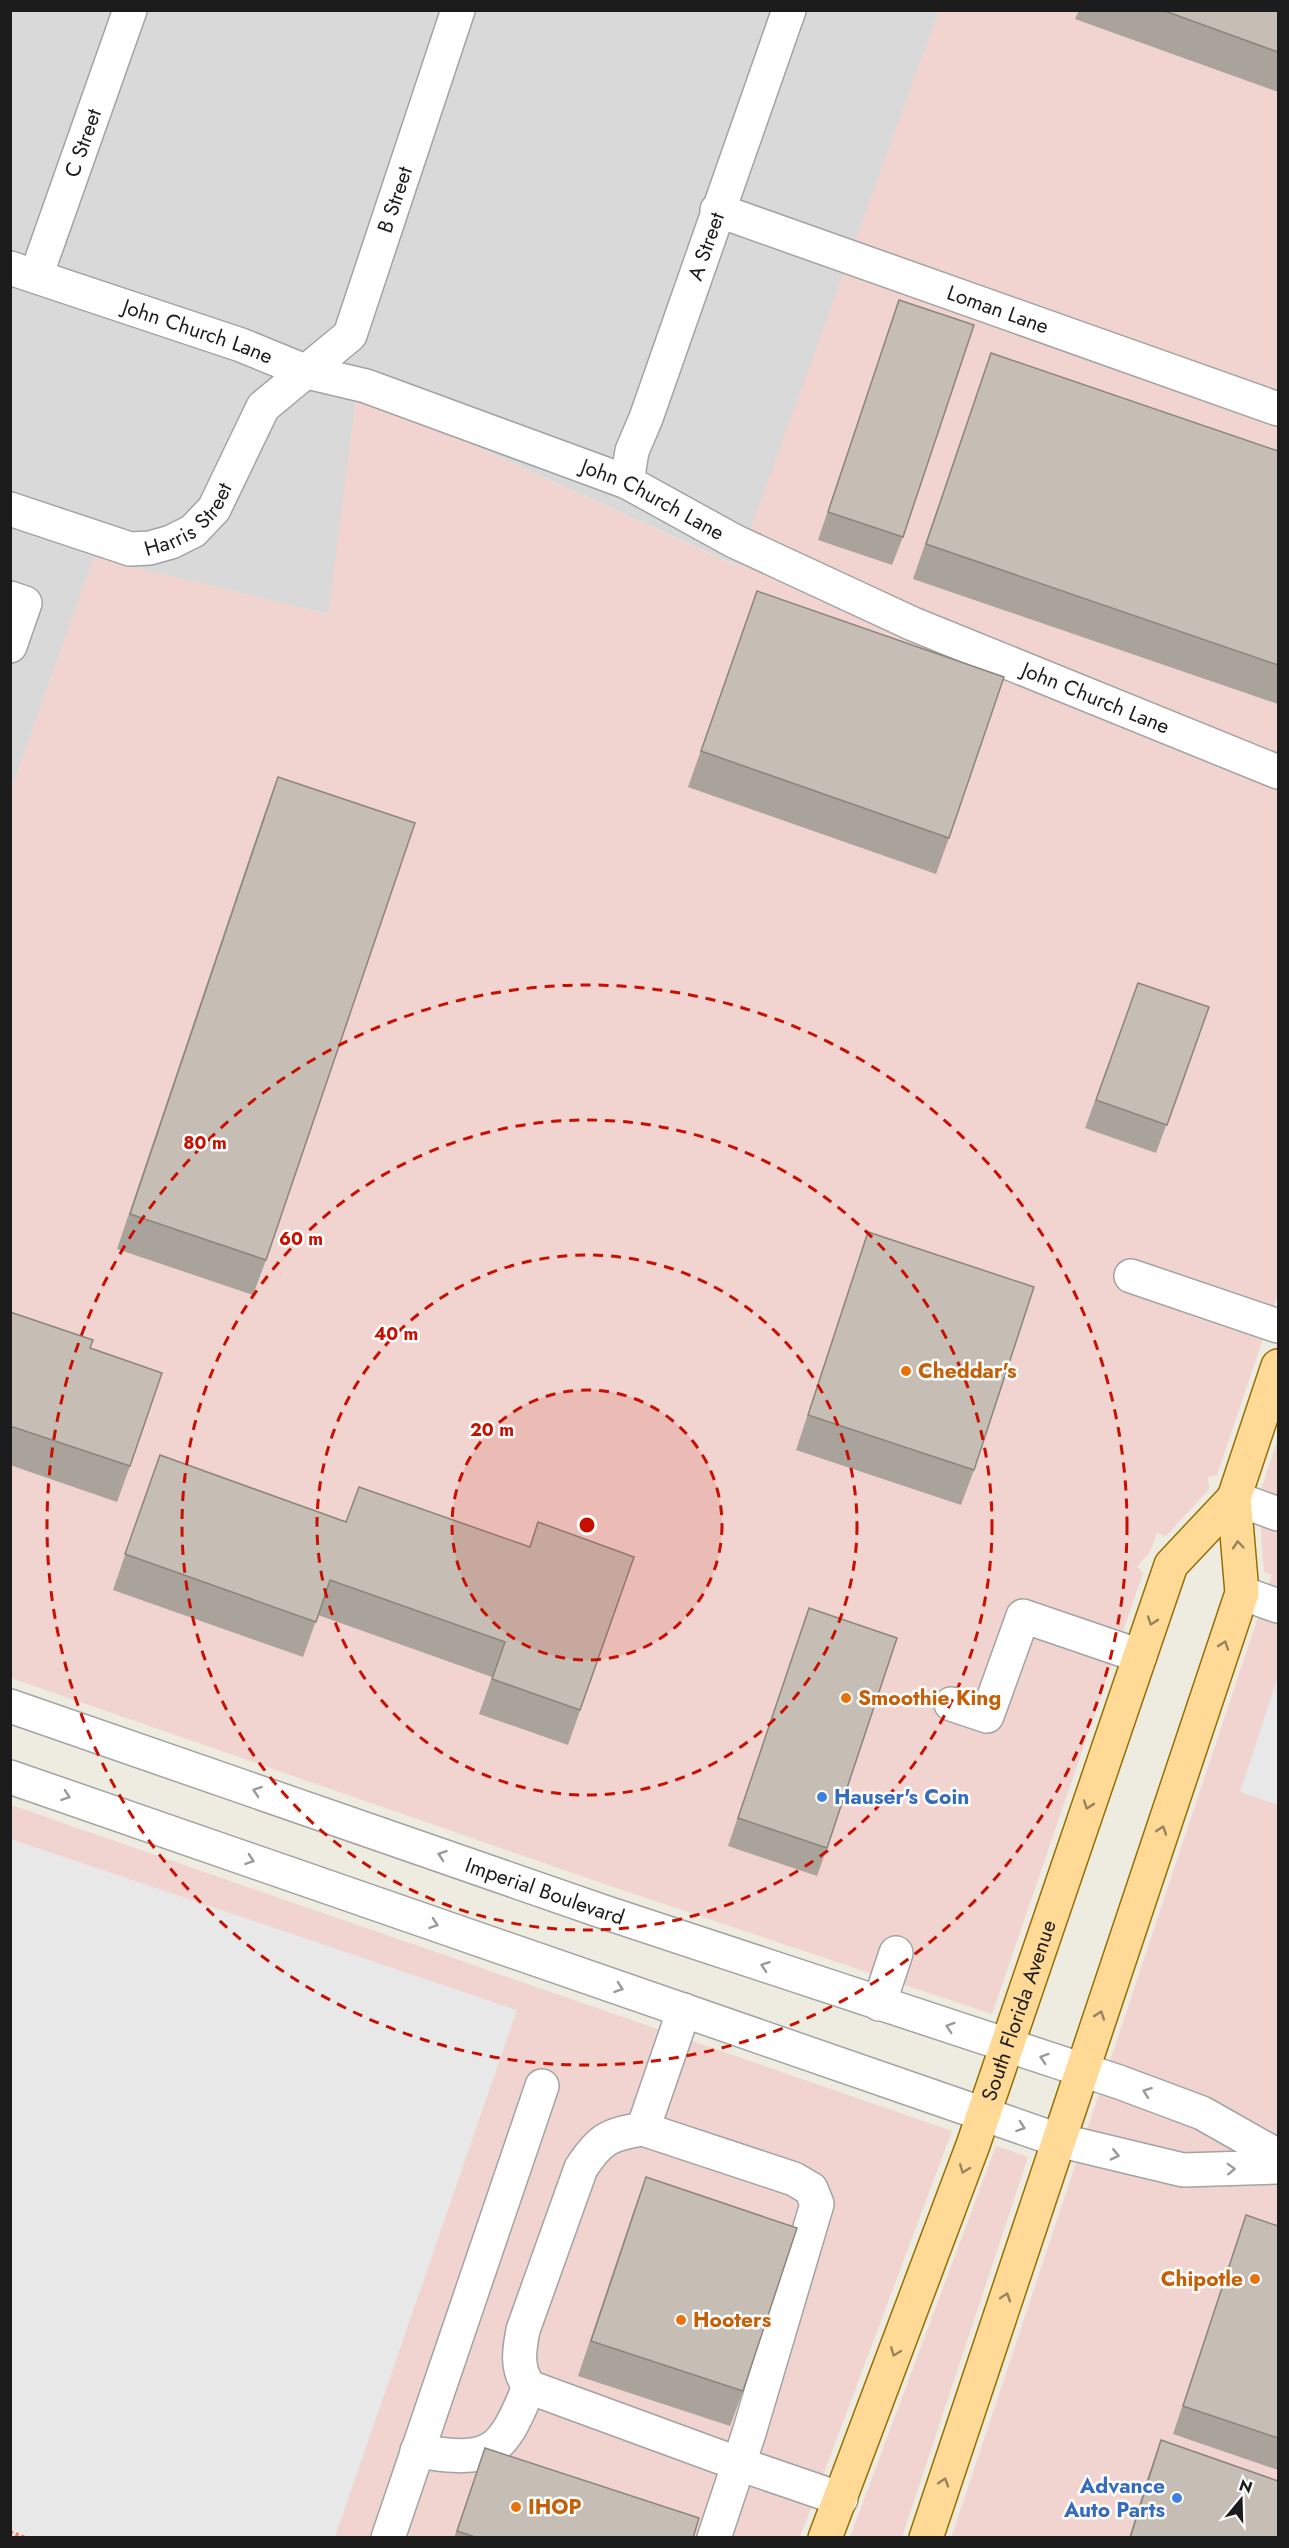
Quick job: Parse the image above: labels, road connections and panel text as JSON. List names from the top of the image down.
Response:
{
  "streets": {
    "main road": ["South Florida Avenue"],
    "street": [
      "C Street",
      "B Street",
      "A Street",
      "Loman Lane",
      "John Church Lane",
      "Harris Street",
      "Imperial Boulevard"
    ]
  },
  "crossings": [
    ["C Street", "John Church Lane"],
    ["B Street", "John Church Lane"],
    ["B Street", "Harris Street"],
    ["A Street", "Loman Lane"],
    ["A Street", "John Church Lane"],
    ["John Church Lane", "Harris Street"],
    ["Imperial Boulevard", "South Florida Avenue"]
  ],
  "places": [
    "Cheddar's",
    "Smoothie King",
    "Hauser's Coin",
    "Chipotle",
    "Hooters",
    "Advance Auto Parts",
    "IHOP"
  ],
  "north": "top",
  "rings": [
    "80 m",
    "60 m",
    "40 m",
    "20 m"
  ]
}
